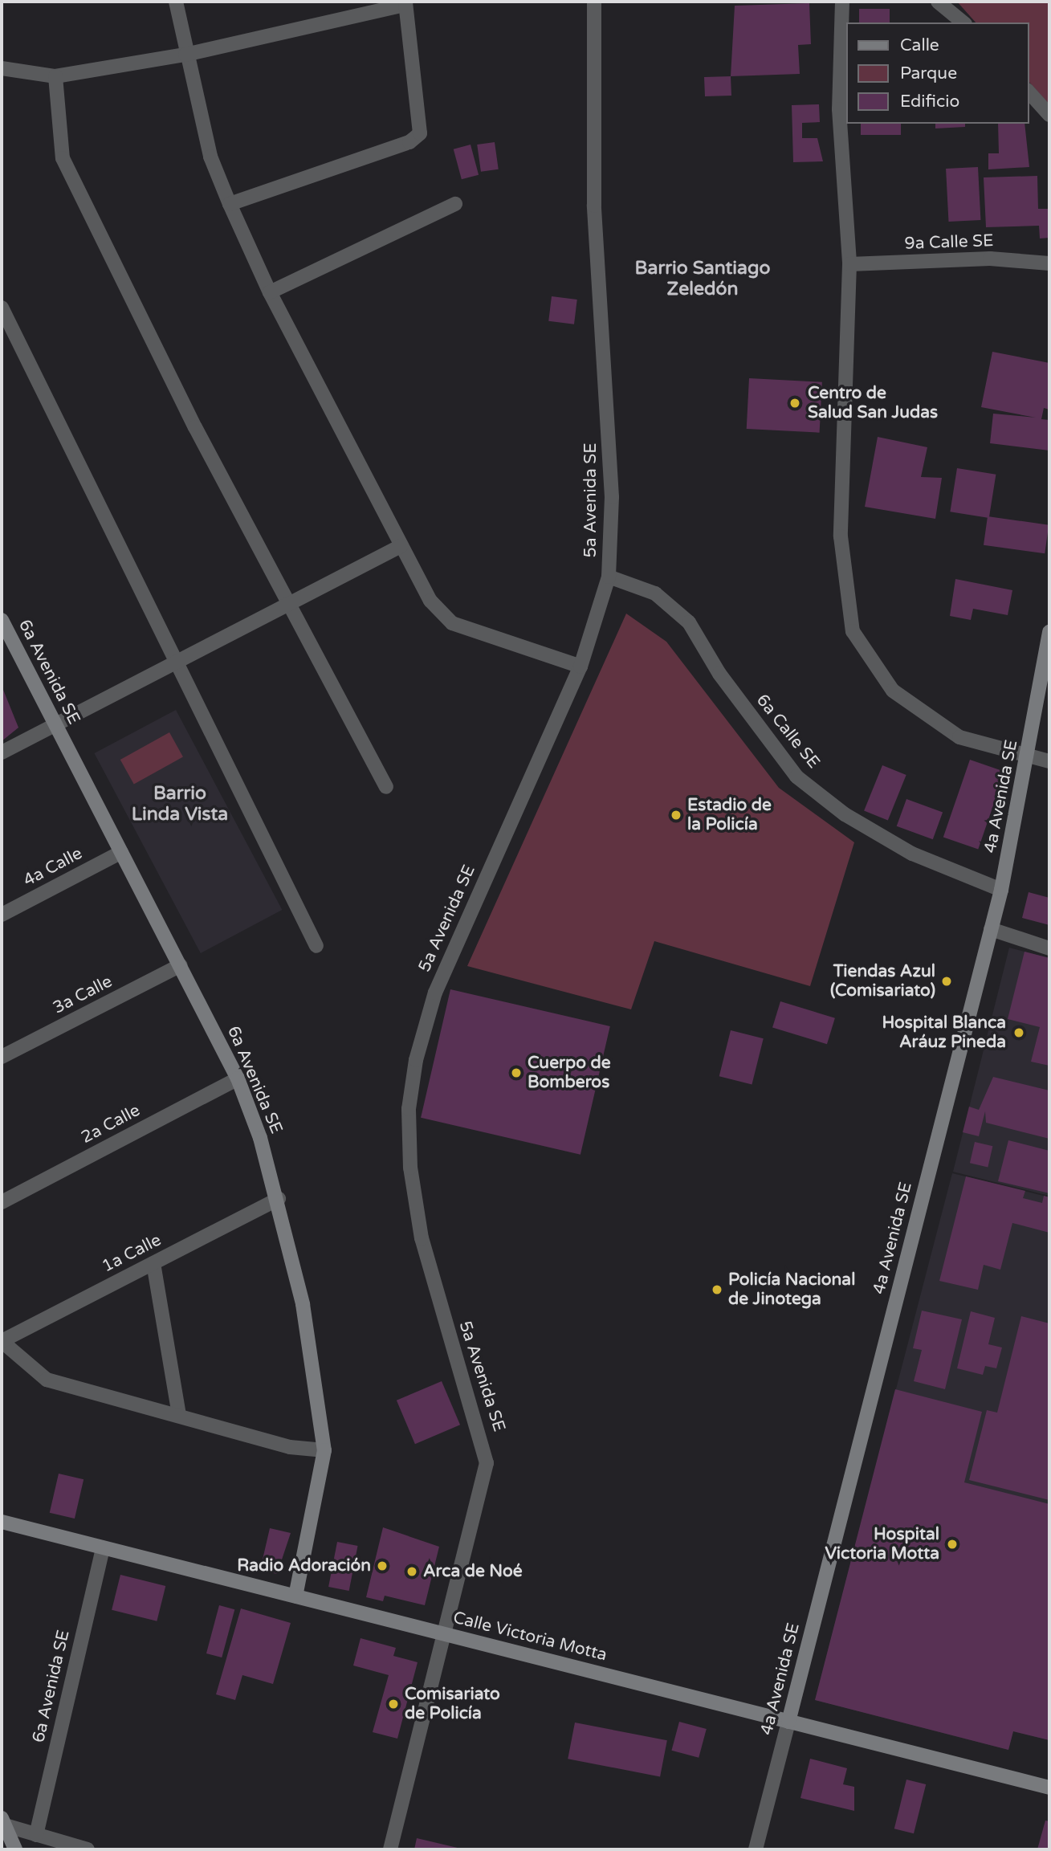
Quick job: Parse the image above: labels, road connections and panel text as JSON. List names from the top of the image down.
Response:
{
  "streets": {
    "street": [
      "9a Calle SE",
      "5a Avenida SE",
      "6a Avenida SE",
      "6a Calle SE",
      "4a Avenida SE",
      "4a Calle",
      "3a Calle",
      "2a Calle",
      "1a Calle",
      "Calle Victoria Motta"
    ]
  },
  "crossings": [
    ["5a Avenida SE", "6a Calle SE"],
    ["5a Avenida SE", "Calle Victoria Motta"],
    ["6a Avenida SE", "4a Calle"],
    ["6a Avenida SE", "3a Calle"],
    ["6a Avenida SE", "2a Calle"],
    ["6a Avenida SE", "1a Calle"],
    ["6a Avenida SE", "Calle Victoria Motta"],
    ["6a Calle SE", "4a Avenida SE"],
    ["4a Avenida SE", "Calle Victoria Motta"]
  ],
  "districts": ["Barrio Santiago Zeledón", "Barrio Linda Vista"],
  "places": [
    "Centro de Salud San Judas",
    "Estadio de la Policía",
    "Tiendas Azul (Comisariato)",
    "Hospital Blanca Aráuz Pineda",
    "Cuerpo de Bomberos",
    "Policía Nacional de Jinotega",
    "Hospital Victoria Motta",
    "Radio Adoración",
    "Arca de Noé",
    "Comisariato de Policía"
  ],
  "legend": ["Calle", "Parque", "Edificio"]
}
